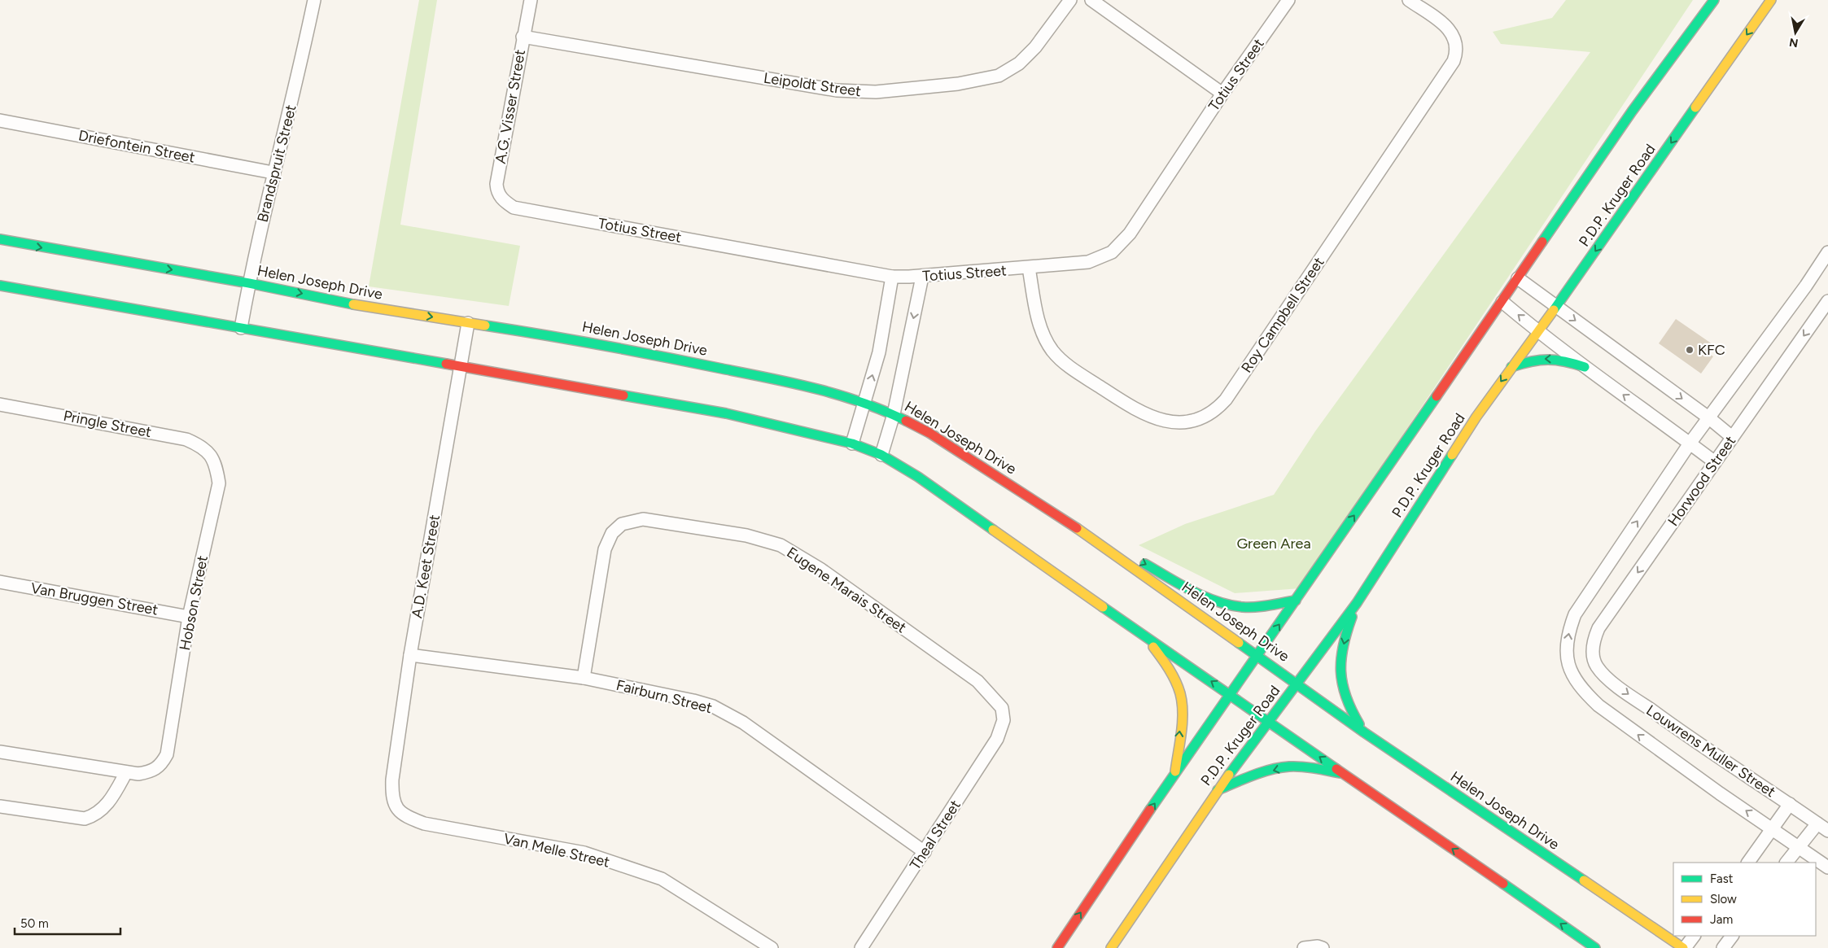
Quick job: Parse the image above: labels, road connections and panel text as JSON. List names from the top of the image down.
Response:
{
  "streets": {
    "street": [
      "Totius Street",
      "Leipoldt Street",
      "A.G. Visser Street",
      "Driefontein Street",
      "Brandspruit Street",
      "P.D.P. Kruger Road",
      "Helen Joseph Drive",
      "Roy Campbell Street",
      "Pringle Street",
      "Horwood Street",
      "A.D. Keet Street",
      "Eugene Marais Street",
      "Van Bruggen Street",
      "Hobson Street",
      "Fairburn Street",
      "Louwrens Muller Street",
      "Theal Street",
      "Van Melle Street"
    ]
  },
  "crossings": [
    ["Totius Street", "A.G. Visser Street"],
    ["Totius Street", "Roy Campbell Street"],
    ["Leipoldt Street", "A.G. Visser Street"],
    ["Driefontein Street", "Brandspruit Street"],
    ["Brandspruit Street", "Helen Joseph Drive"],
    ["P.D.P. Kruger Road", "Helen Joseph Drive"],
    ["Helen Joseph Drive", "A.D. Keet Street"],
    ["Pringle Street", "Hobson Street"],
    ["Horwood Street", "Louwrens Muller Street"],
    ["A.D. Keet Street", "Fairburn Street"],
    ["A.D. Keet Street", "Van Melle Street"],
    ["Eugene Marais Street", "Fairburn Street"],
    ["Eugene Marais Street", "Theal Street"],
    ["Van Bruggen Street", "Hobson Street"],
    ["Fairburn Street", "Theal Street"]
  ],
  "one_way": ["Louwrens Muller Street"],
  "parks": ["Green Area"],
  "places": ["KFC"],
  "legend": ["Fast", "Slow", "Jam"],
  "scale_bar": "50 m",
  "north": "bottom"
}
